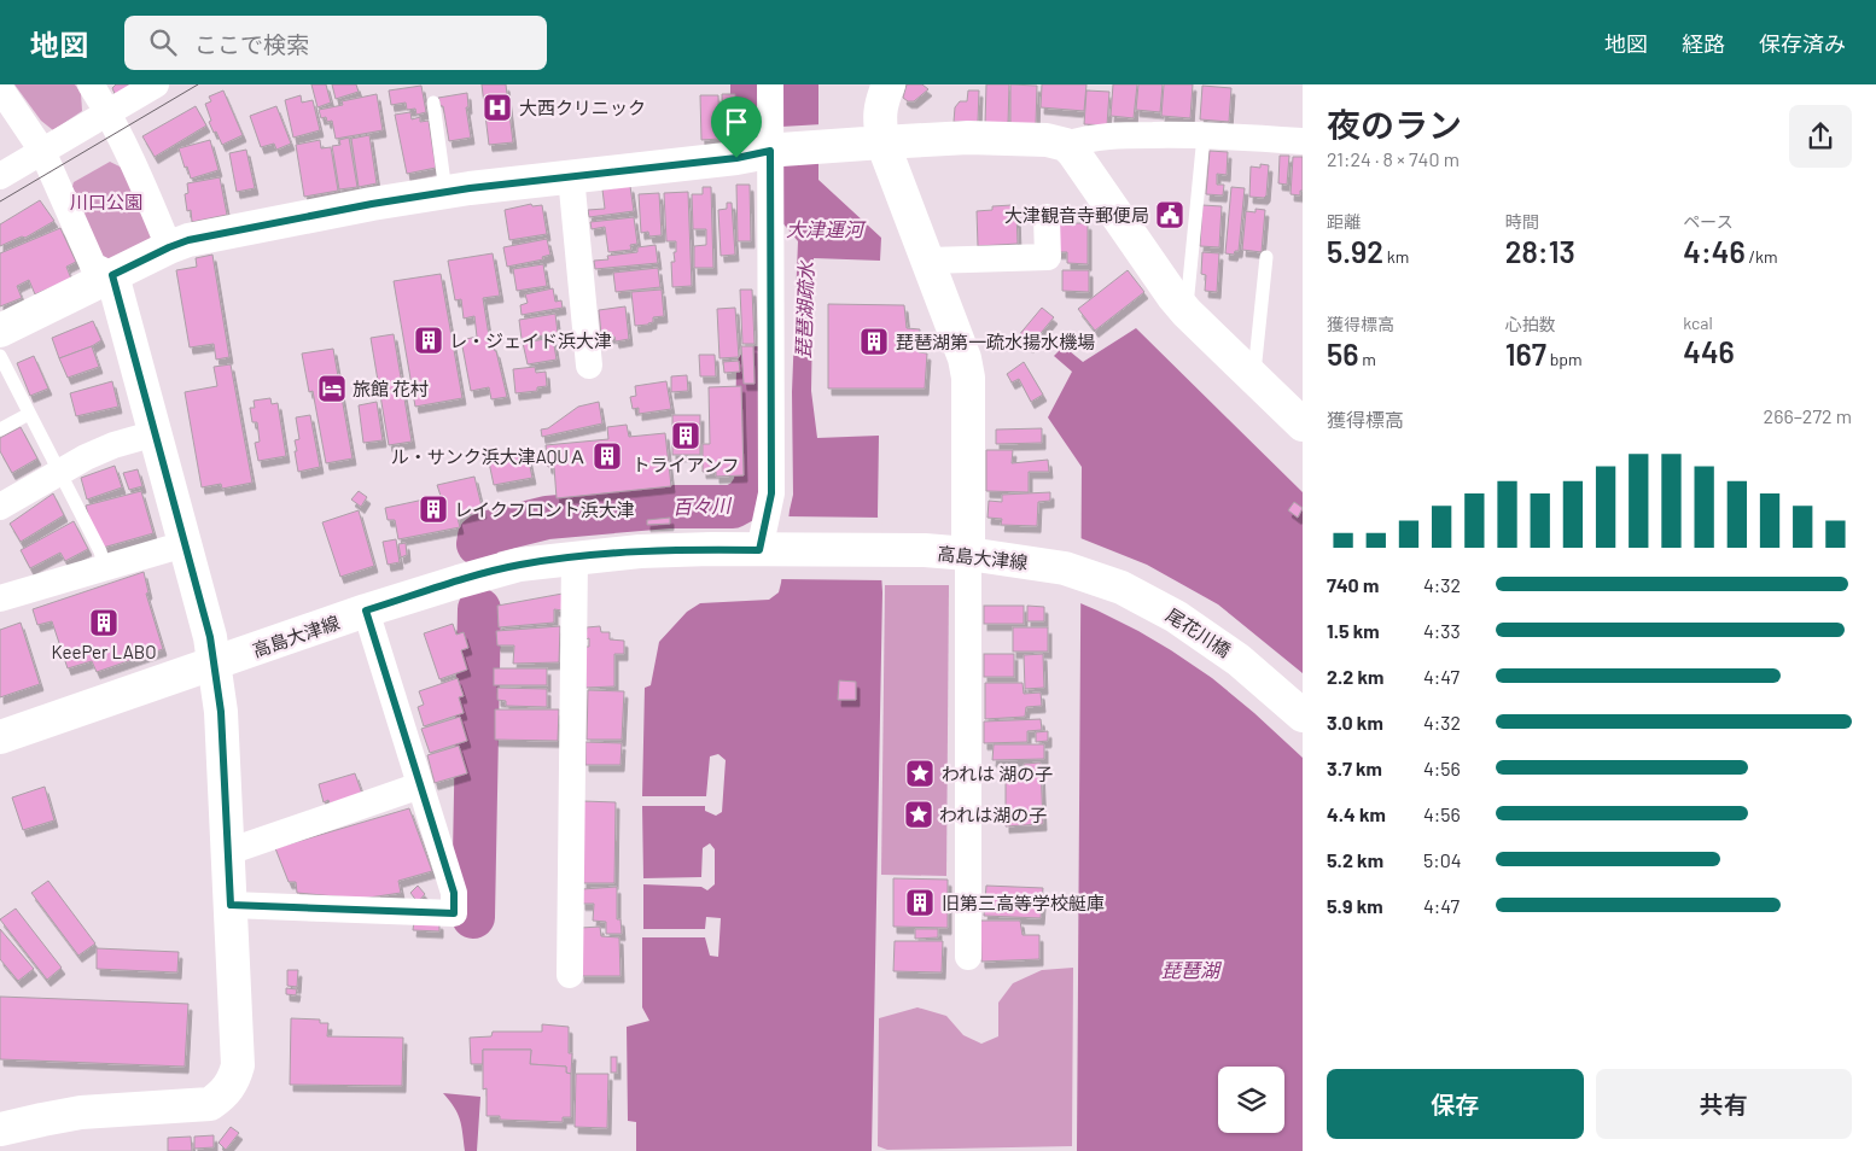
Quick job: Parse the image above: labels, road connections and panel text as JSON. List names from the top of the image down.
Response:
{
  "streets": {
    "main road": ["高島大津線", "尾花川橋"]
  },
  "crossings": [
    ["高島大津線", "尾花川橋"]
  ],
  "water": [
    "大津運河",
    "琵琶湖疏水",
    "百々川",
    "琵琶湖"
  ],
  "parks": ["川口公園"],
  "places": {
    "hospital": ["大西クリニック"],
    "public building": ["大津観音寺郵便局"],
    "building": [
      "レ・ジェイド浜大津",
      "琵琶湖第一疏水揚水機場",
      "トライアンフ",
      "ル・サンク浜大津AQUＡ",
      "レイクフロント浜大津",
      "KeePer LABO",
      "旧第三高等学校艇庫"
    ],
    "hotel": ["旅館 花村"],
    "place": ["われは 湖の子", "われは湖の子"]
  },
  "page": {
    "header": "地図",
    "search": "ここで検索",
    "nav": ["地図", "経路", "保存済み"],
    "heading": ["夜のラン", "21:24 · 8 × 740 m"],
    "stats": [
      ["距離", "5.92 km"],
      ["時間", "28:13"],
      ["ペース", "4:46 /km"],
      ["獲得標高", "56 m"],
      ["心拍数", "167 bpm"],
      ["kcal", "446"]
    ],
    "chart": ["獲得標高", "266–272 m"],
    "list": [
      {
        "name": "740 m",
        "note": "4:32"
      },
      {
        "name": "1.5 km",
        "note": "4:33"
      },
      {
        "name": "2.2 km",
        "note": "4:47"
      },
      {
        "name": "3.0 km",
        "note": "4:32"
      },
      {
        "name": "3.7 km",
        "note": "4:56"
      },
      {
        "name": "4.4 km",
        "note": "4:56"
      },
      {
        "name": "5.2 km",
        "note": "5:04"
      },
      {
        "name": "5.9 km",
        "note": "4:47"
      }
    ],
    "buttons": ["保存", "共有"]
  }
}
